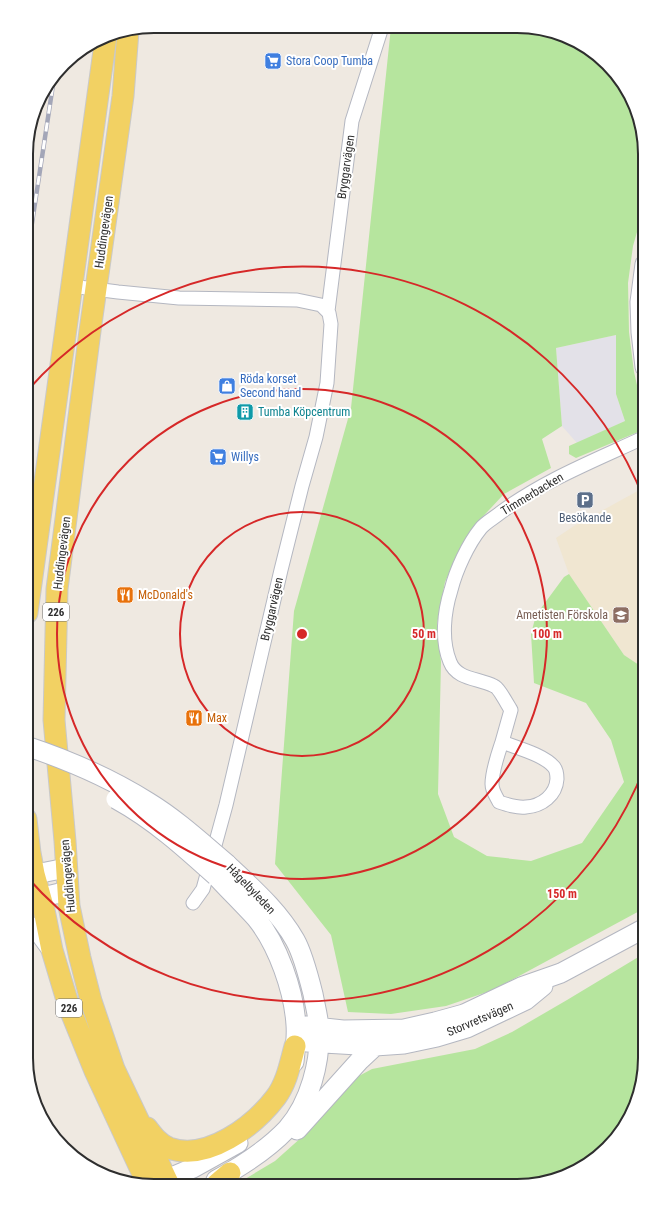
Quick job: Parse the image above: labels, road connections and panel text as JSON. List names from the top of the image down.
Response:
{
  "streets": {
    "main road": [
      "Huddingevägen",
      "226",
      "Hågelbyleden",
      "Storvretsvägen"
    ],
    "street": ["Bryggarvägen", "Timmerbacken"]
  },
  "crossings": [
    ["Hågelbyleden", "Storvretsvägen"]
  ],
  "places": {
    "supermarket": ["Stora Coop Tumba", "Willys"],
    "shop": ["Röda korset Second hand"],
    "building": ["Tumba Köpcentrum"],
    "parking": ["Besökande"],
    "restaurant": ["McDonald's", "Max"],
    "school or university": ["Ametisten Förskola"]
  },
  "rings": ["50 m", "100 m", "150 m"]
}
